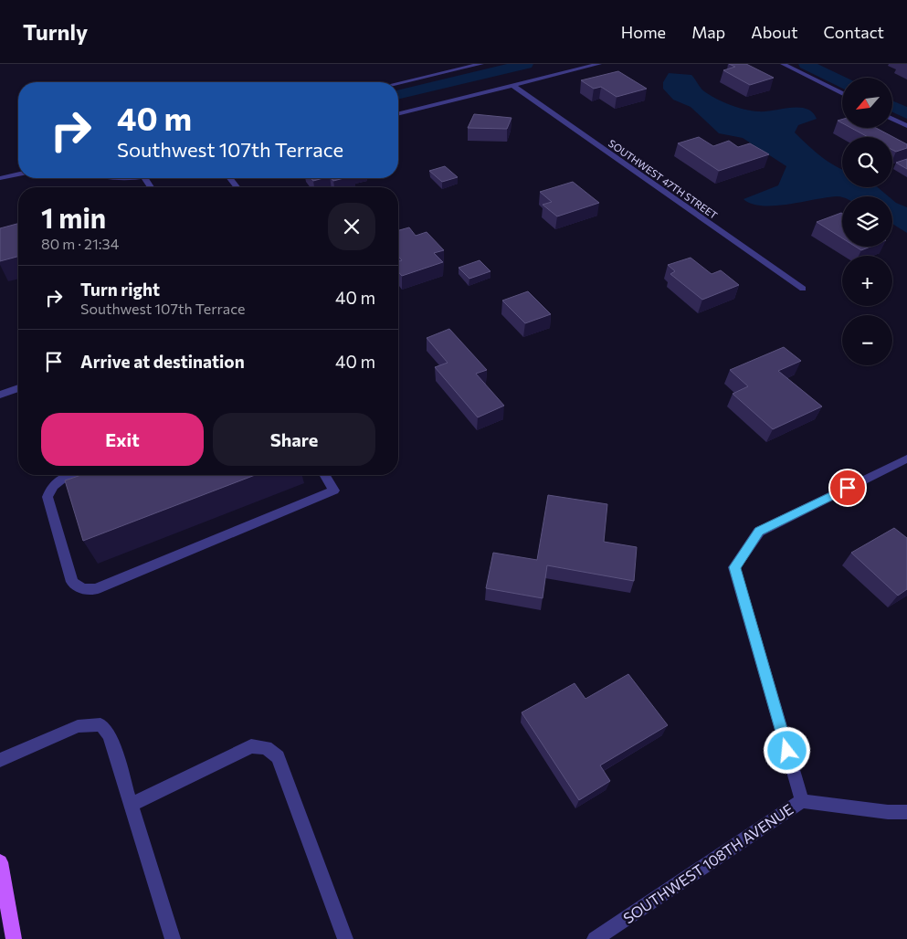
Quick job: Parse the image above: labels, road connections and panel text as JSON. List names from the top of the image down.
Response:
{
  "streets": {
    "street": ["SOUTHWEST 47TH STREET", "SOUTHWEST 108TH AVENUE"]
  },
  "north": "bottom left",
  "page": {
    "header": "Turnly",
    "nav": [
      "Home",
      "Map",
      "About",
      "Contact"
    ],
    "map_buttons": ["+", "−"],
    "turn": ["40 m", "Southwest 107th Terrace"],
    "heading": ["1 min", "80 m · 21:34"],
    "list": [
      {
        "name": "Turn right",
        "note": "Southwest 107th Terrace",
        "value": "40 m"
      },
      {
        "name": "Arrive at destination",
        "value": "40 m"
      }
    ],
    "buttons": ["Exit", "Share"]
  }
}
